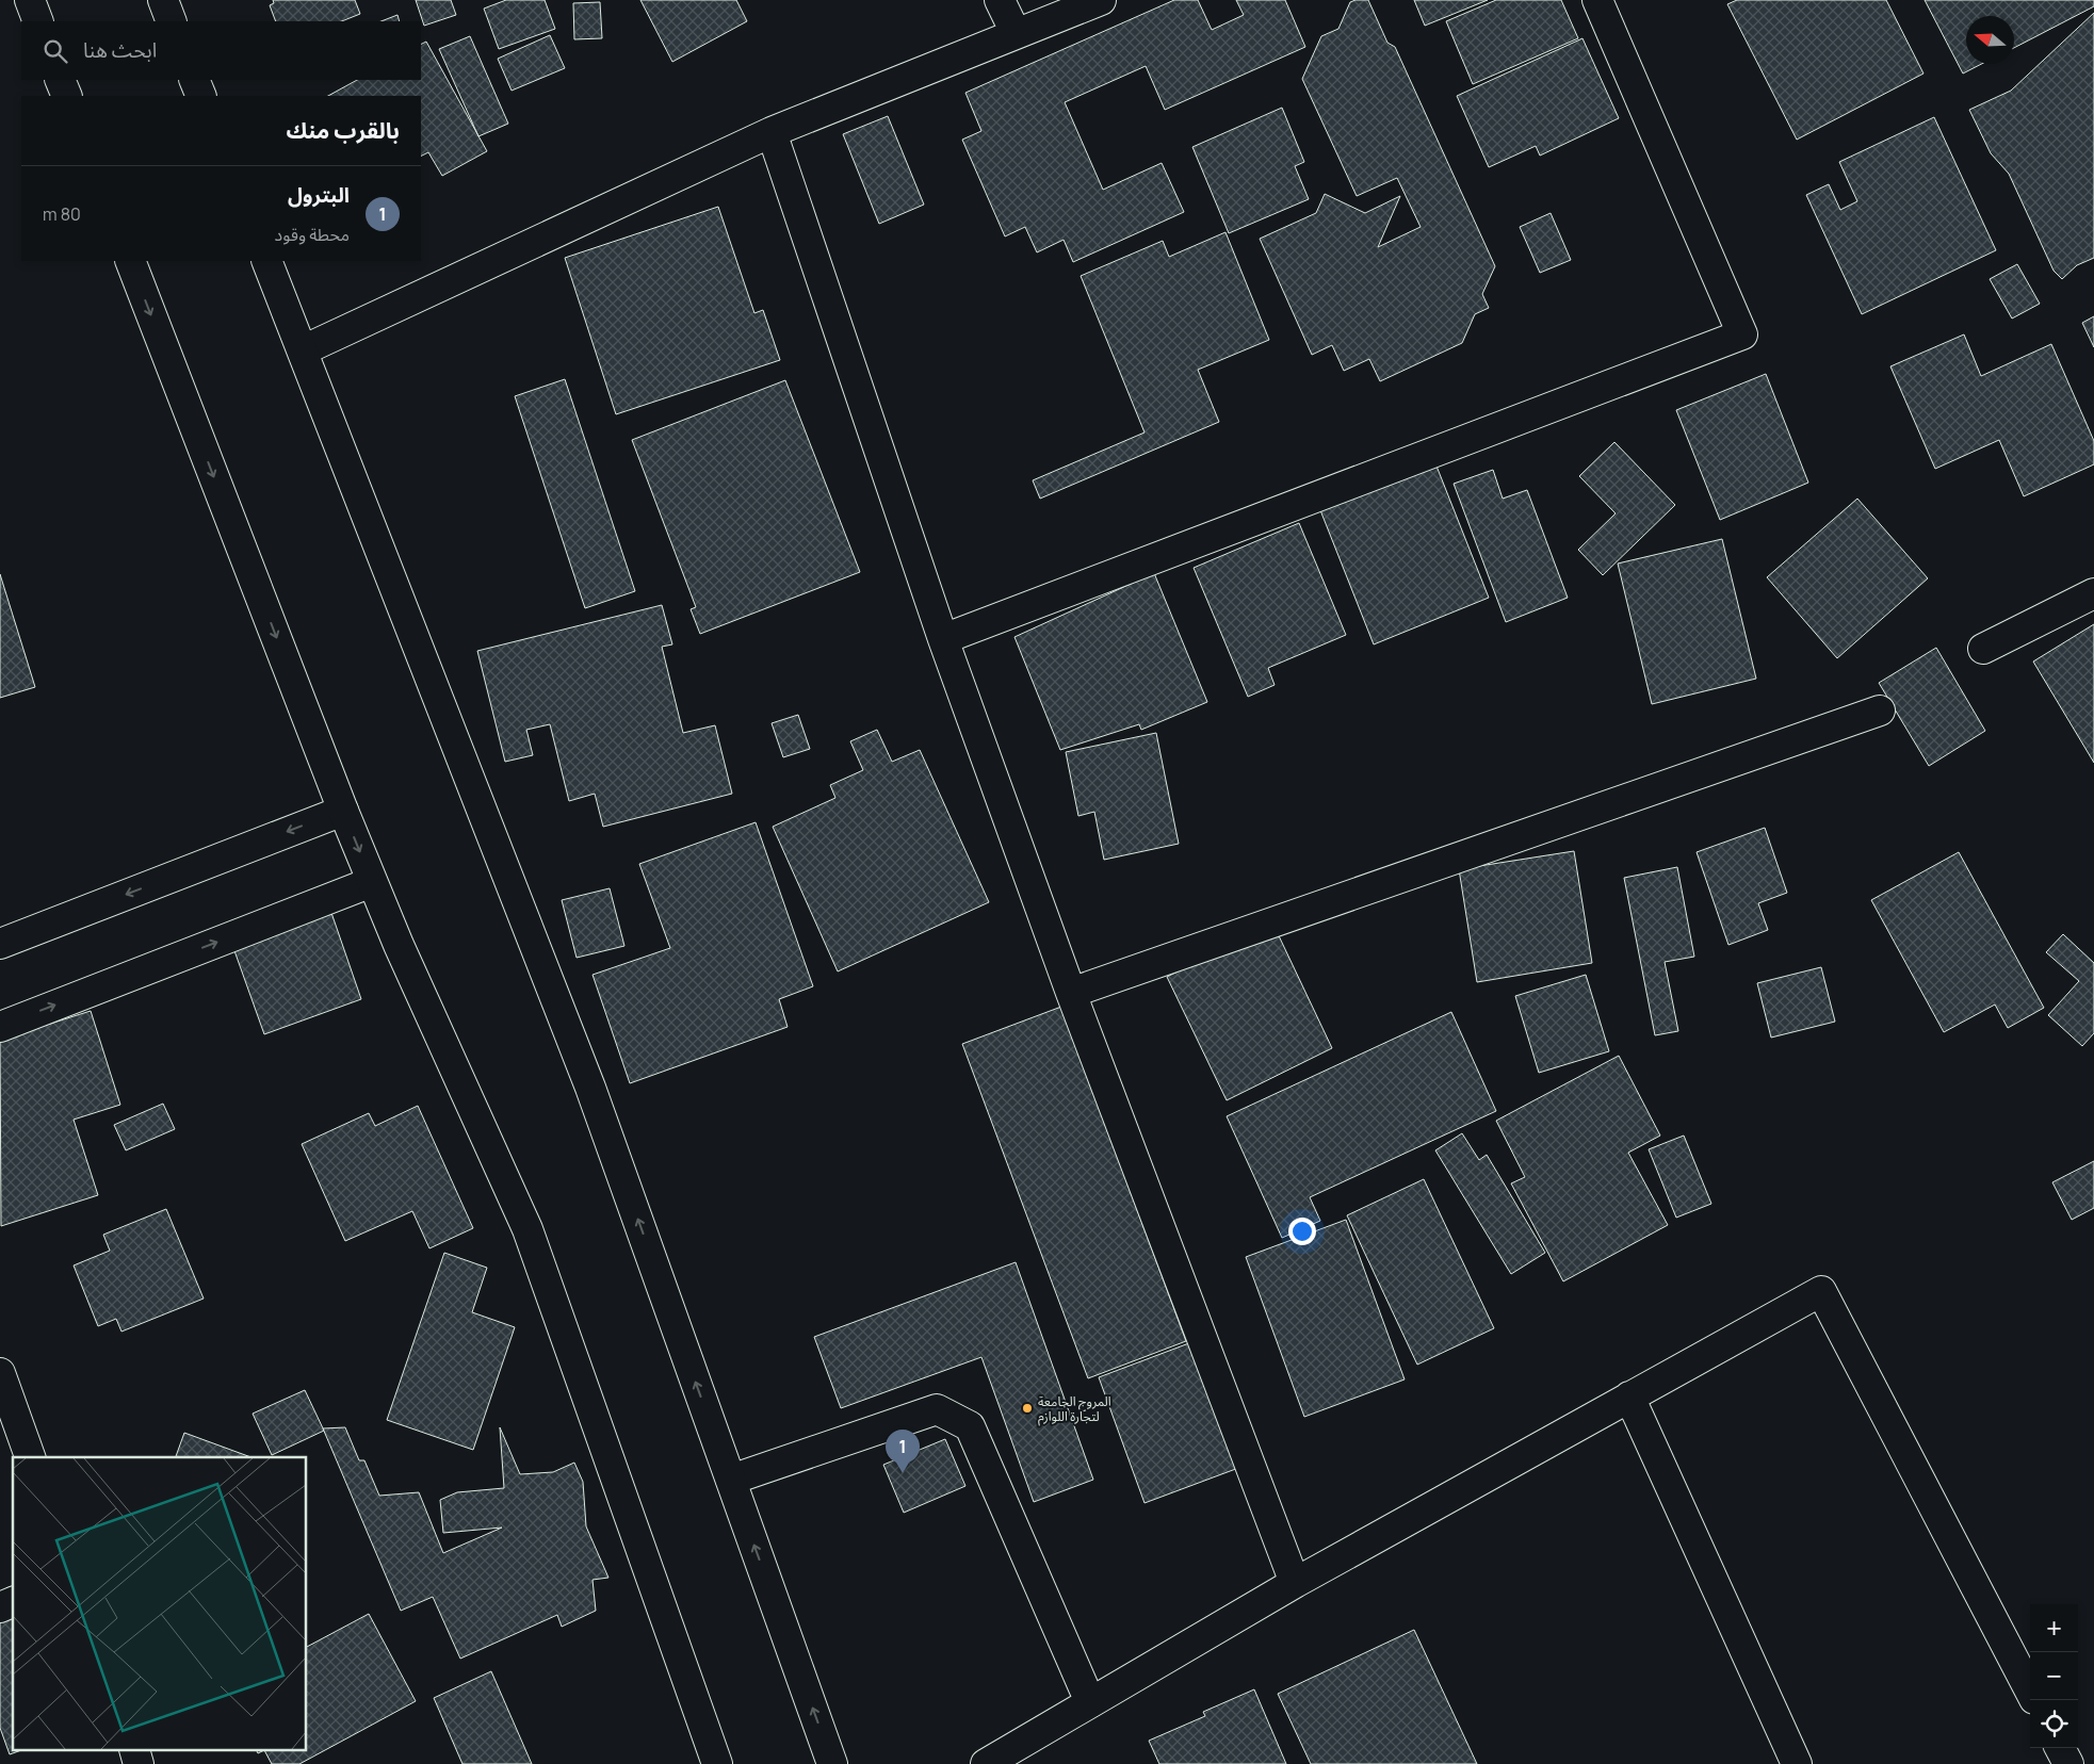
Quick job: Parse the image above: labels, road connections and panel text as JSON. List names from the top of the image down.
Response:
{
  "places": ["المروج الجامعة لتجارة اللوازم"],
  "north": "left",
  "page": {
    "search": "ابحث هنا",
    "heading": "بالقرب منك",
    "list": [
      {
        "mark": "1",
        "name": "البترول",
        "note": "محطة وقود",
        "value": "80 m"
      }
    ],
    "pins": "1",
    "map_buttons": ["+", "−"]
  }
}
